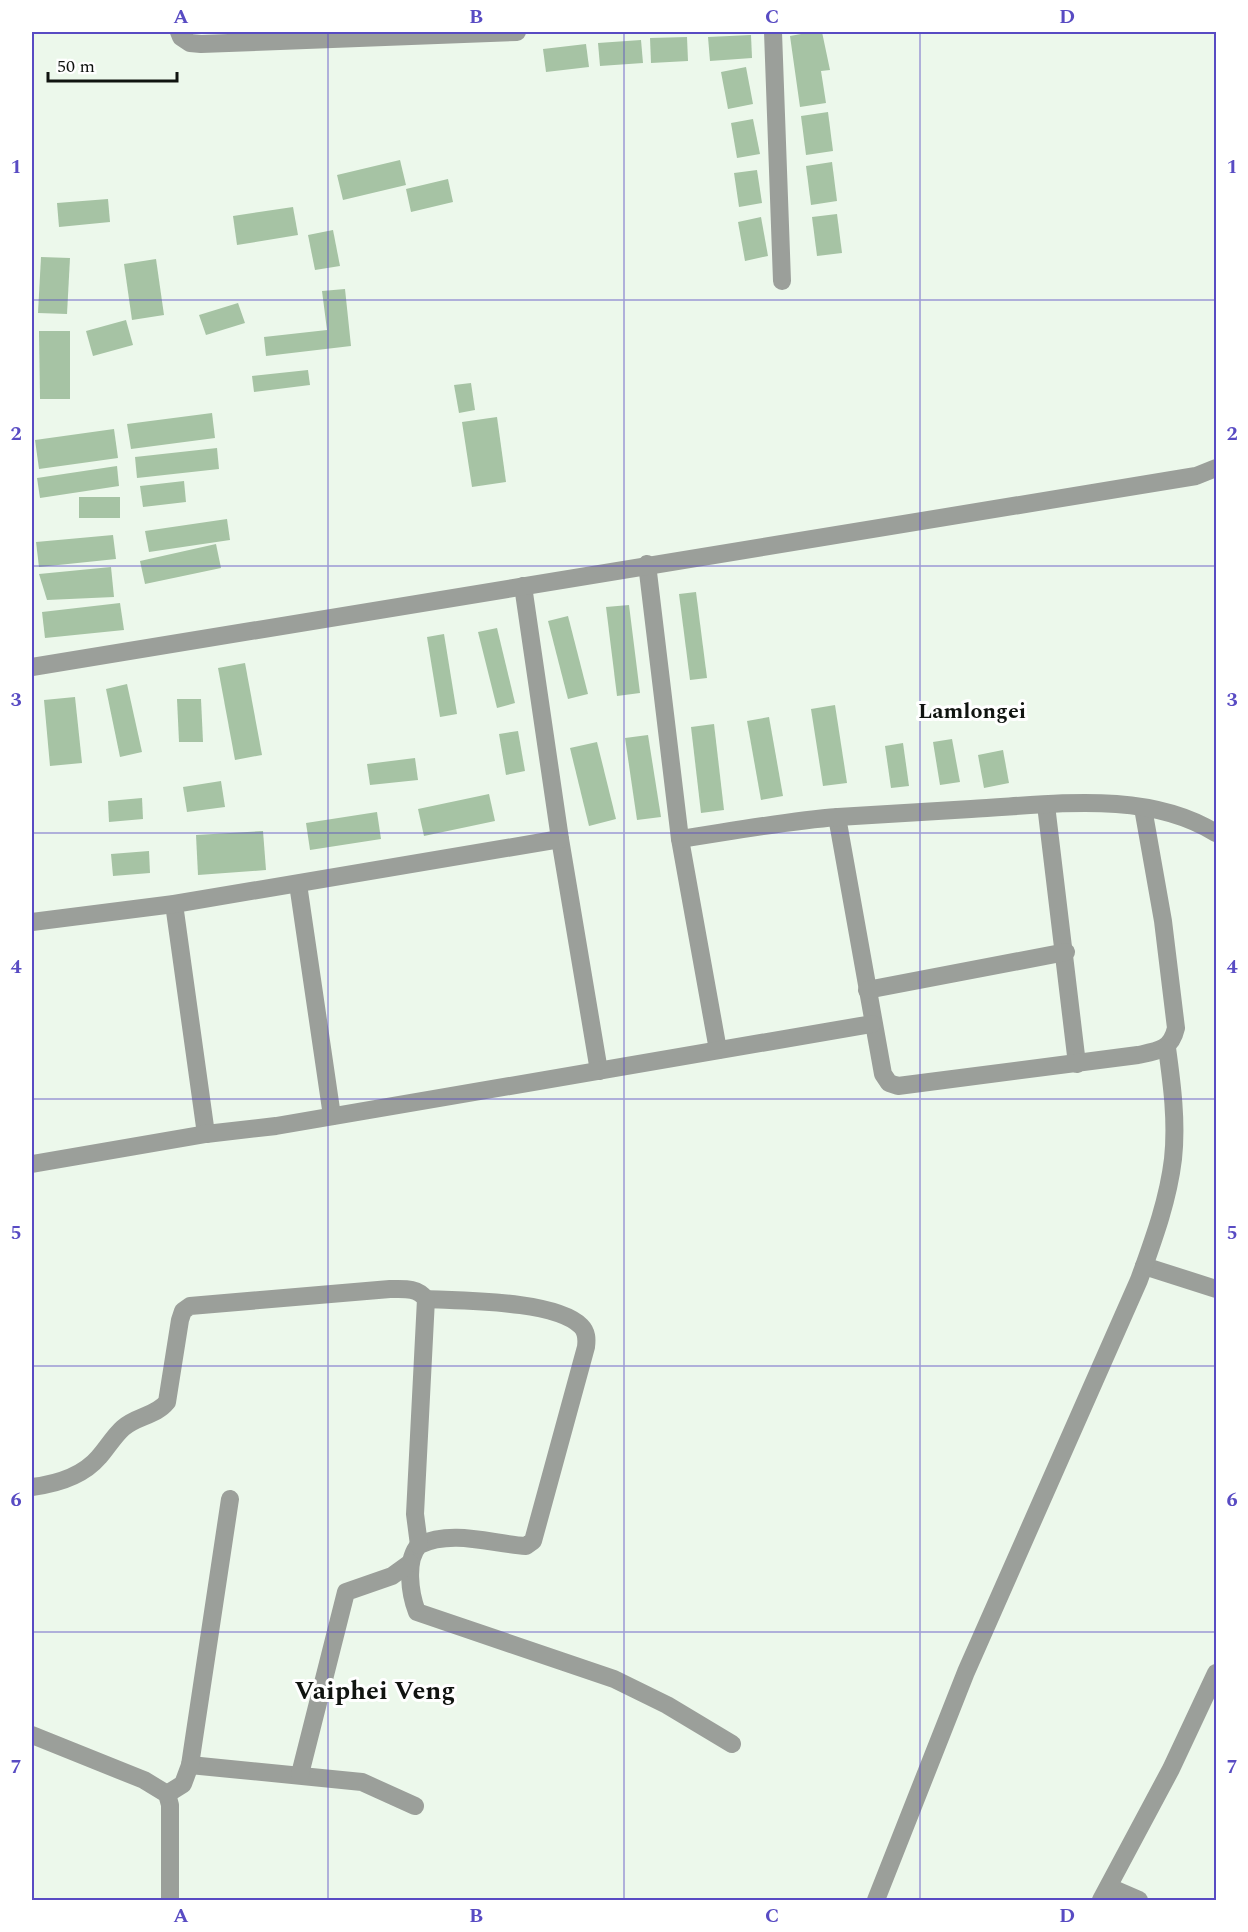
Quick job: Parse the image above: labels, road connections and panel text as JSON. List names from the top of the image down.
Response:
{
  "districts": ["Lamlongei", "Vaiphei Veng"],
  "scale_bar": "50 m",
  "grid": {
    "columns": [
      "A",
      "B",
      "C",
      "D"
    ],
    "rows": [
      "1",
      "2",
      "3",
      "4",
      "5",
      "6",
      "7"
    ]
  }
}
